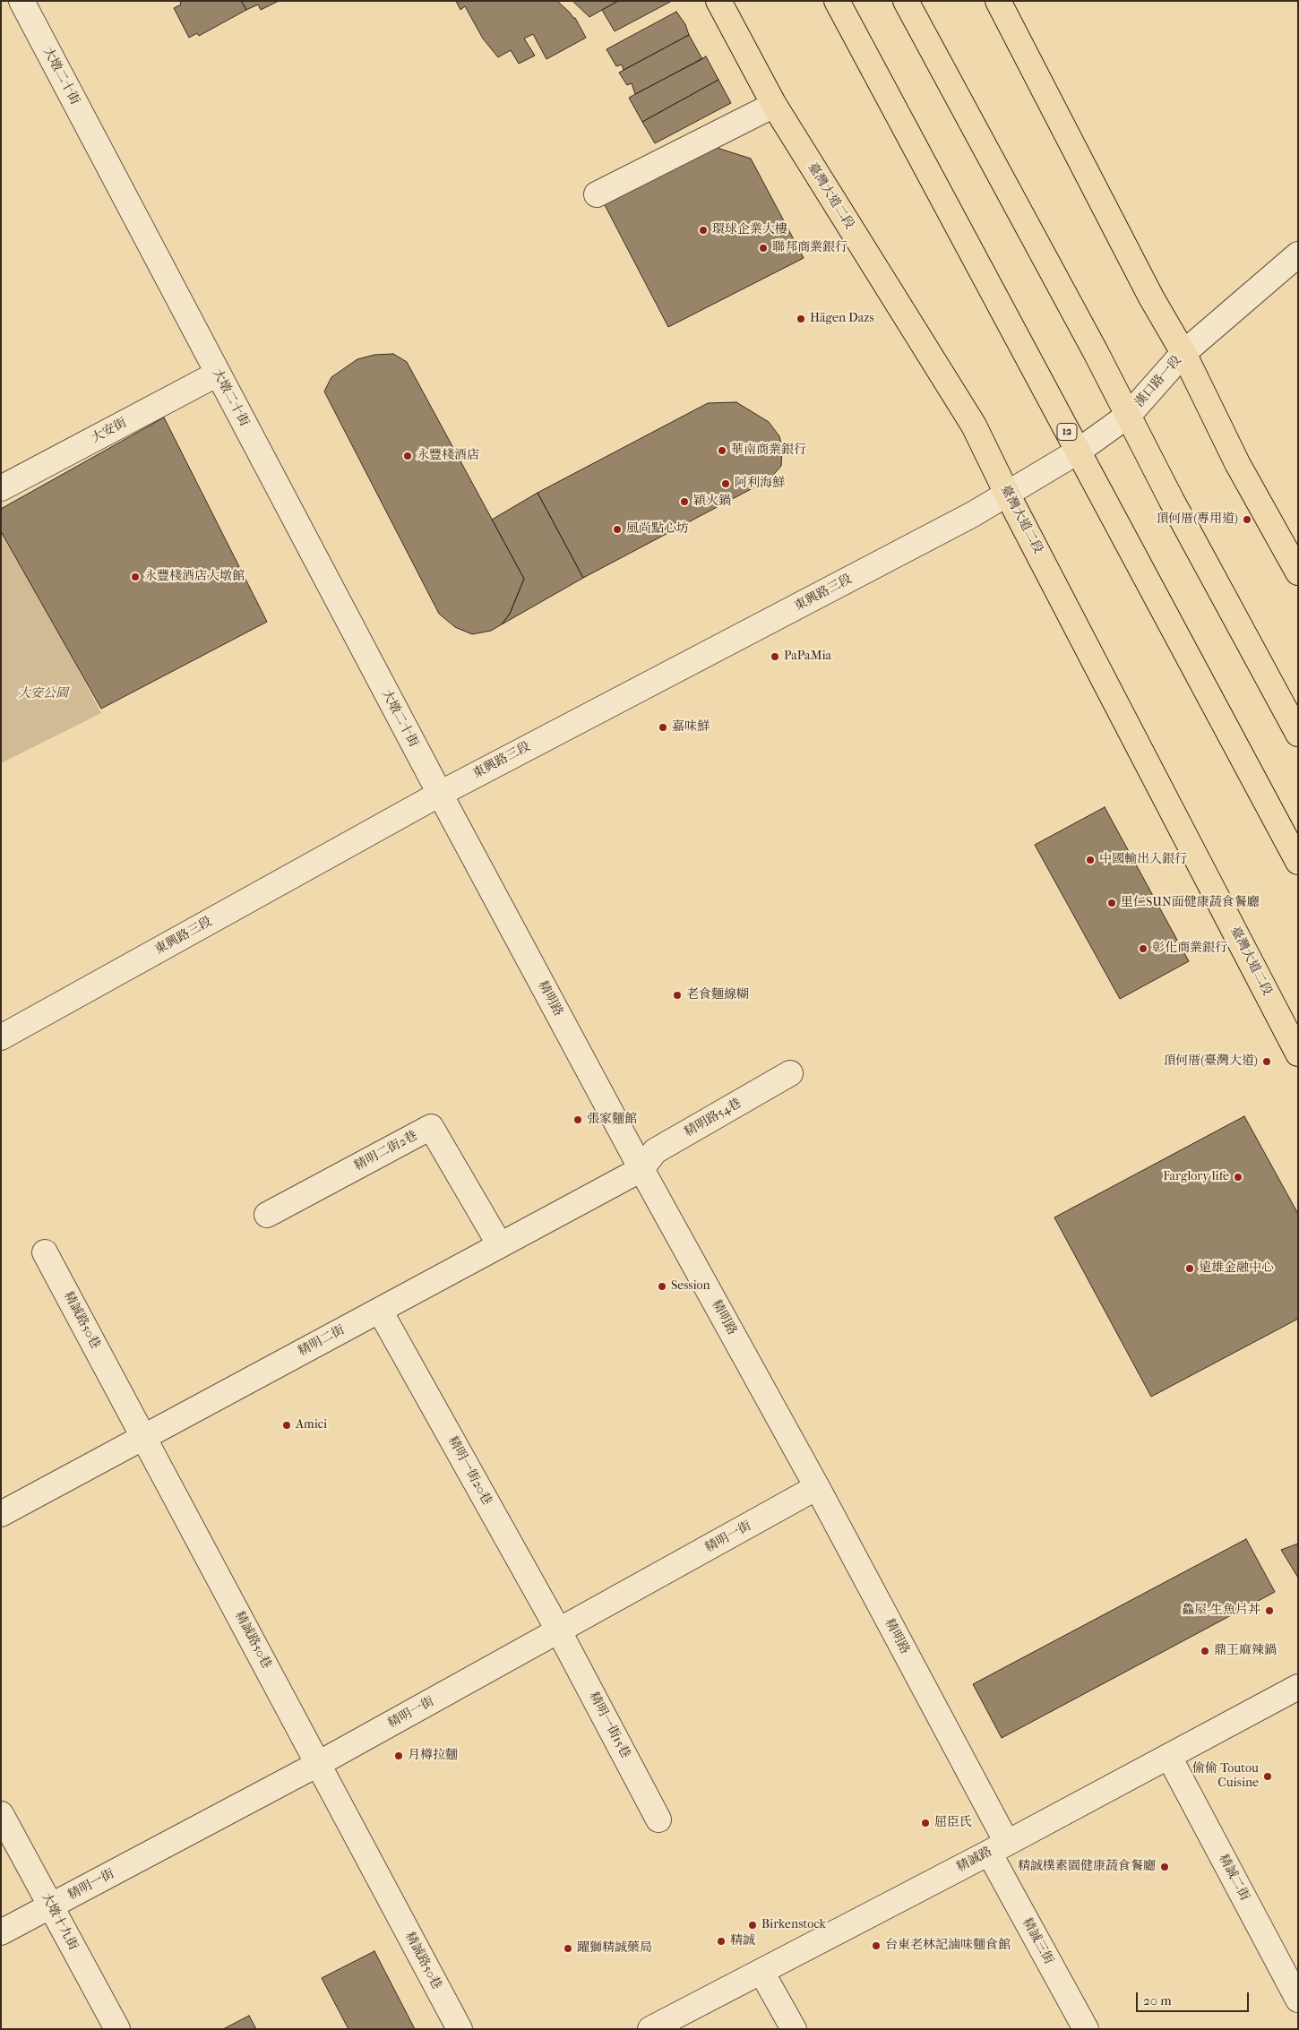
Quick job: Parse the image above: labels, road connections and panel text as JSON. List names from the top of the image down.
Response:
{
  "streets": {
    "main road": ["臺灣大道二段", "12"],
    "street": [
      "大墩二十街",
      "漢口路一段",
      "大安街",
      "東興路三段",
      "精明路",
      "精明路54巷",
      "精明二街2巷",
      "精誠路50巷",
      "精明二街",
      "精明一街20巷",
      "精明一街",
      "精明一街15巷",
      "精誠路",
      "精誠二街",
      "大墩十九街",
      "精誠三街"
    ]
  },
  "crossings": [
    ["大墩二十街", "大安街"],
    ["大墩二十街", "東興路三段"],
    ["大墩二十街", "精明路"],
    ["臺灣大道二段", "漢口路一段"],
    ["臺灣大道二段", "東興路三段"],
    ["漢口路一段", "12"],
    ["漢口路一段", "東興路三段"],
    ["東興路三段", "精明路"],
    ["精明路", "精明路54巷"],
    ["精明路", "精明二街"],
    ["精明路", "精明一街"],
    ["精明路", "精誠路"],
    ["精明路", "精誠三街"],
    ["精明路54巷", "精明二街"],
    ["精明二街2巷", "精明二街"],
    ["精誠路50巷", "精明二街"],
    ["精誠路50巷", "精明一街"],
    ["精明二街", "精明一街20巷"],
    ["精明一街20巷", "精明一街"],
    ["精明一街20巷", "精明一街15巷"],
    ["精明一街", "精明一街15巷"],
    ["精明一街", "大墩十九街"],
    ["精誠路", "精誠二街"],
    ["精誠路", "精誠三街"]
  ],
  "parks": ["大安公園"],
  "places": [
    "環球企業大樓",
    "聯邦商業銀行",
    "Hägen Dazs",
    "華南商業銀行",
    "永豐棧酒店",
    "阿利海鮮",
    "穎火鍋",
    "頂何厝(專用道)",
    "風尚點心坊",
    "永豐棧酒店大墩館",
    "PaPaMia",
    "嘉味鮮",
    "中國輸出入銀行",
    "里仁SUN面健康蔬食餐廳",
    "彰化商業銀行",
    "老食麵線糊",
    "頂何厝(臺灣大道)",
    "張家麵館",
    "Farglory life",
    "遠雄金融中心",
    "Session",
    "Amici",
    "鱻屋-生魚片丼",
    "鼎王麻辣鍋",
    "月樽拉麵",
    "偷偷 Toutou Cuisine",
    "屈臣氏",
    "精誠樸素園健康蔬食餐廳",
    "Birkenstock",
    "精誠",
    "台東老林記滷味麵食館",
    "躍獅精誠藥局"
  ],
  "scale_bar": "20 m"
}
